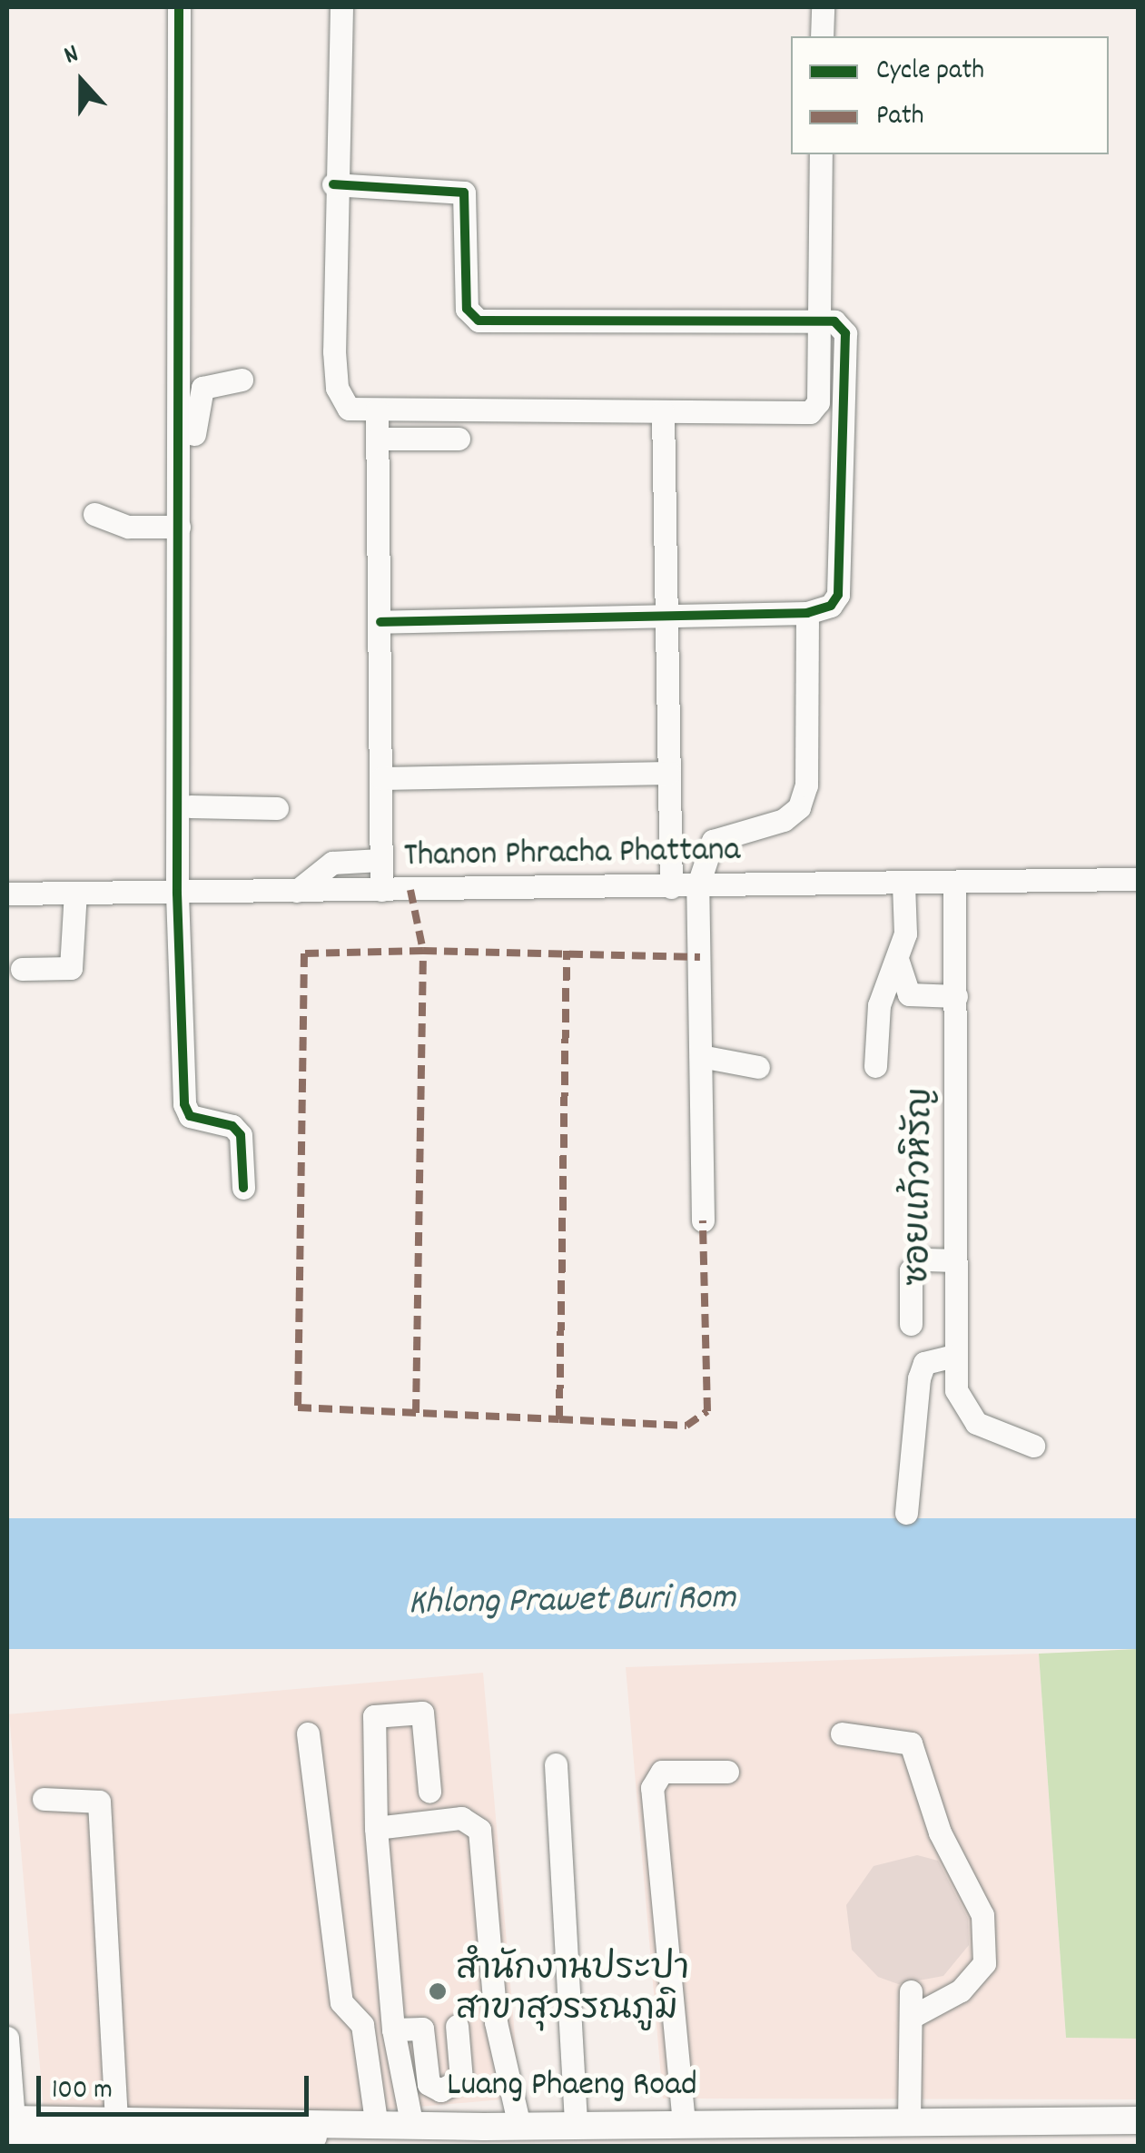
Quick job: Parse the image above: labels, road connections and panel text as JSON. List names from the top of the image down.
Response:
{
  "streets": {
    "main road": ["Luang Phaeng Road"],
    "street": ["Thanon Phracha Phattana", "ซอยแก้วหิรัญ"]
  },
  "crossings": [
    ["Thanon Phracha Phattana", "ซอยแก้วหิรัญ"]
  ],
  "water": ["Khlong Prawet Buri Rom"],
  "places": ["สำนักงานประปา สาขาสุวรรณภูมิ"],
  "legend": ["Cycle path", "Path"],
  "scale_bar": "100 m",
  "north": "top"
}
